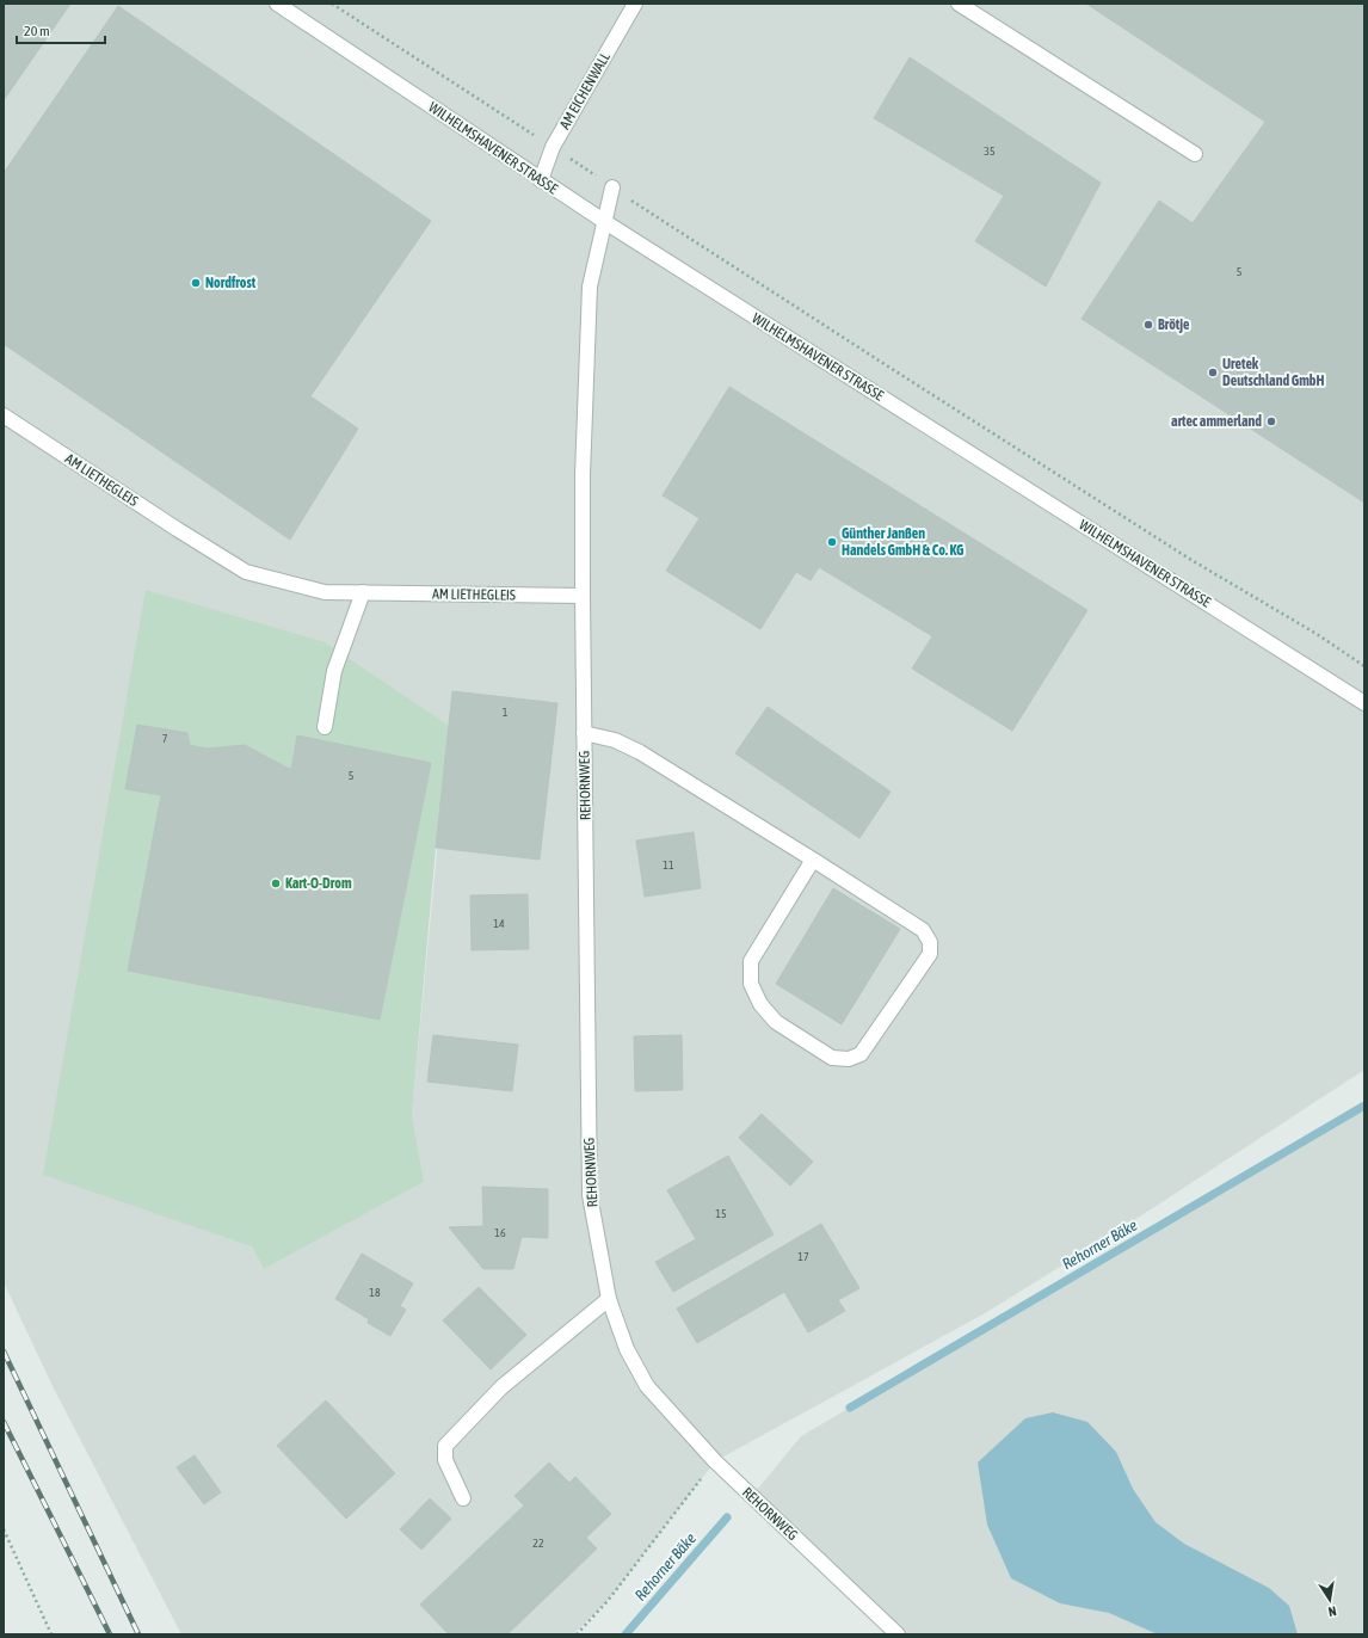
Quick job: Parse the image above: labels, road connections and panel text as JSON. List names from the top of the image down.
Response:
{
  "streets": {
    "street": [
      "AM EICHENWALL",
      "WILHELMSHAVENER STRASSE",
      "AM LIETHEGLEIS",
      "REHORNWEG"
    ]
  },
  "crossings": [
    ["AM EICHENWALL", "WILHELMSHAVENER STRASSE"],
    ["AM LIETHEGLEIS", "REHORNWEG"]
  ],
  "water": ["Rehorner Bäke"],
  "places": [
    "Nordfrost",
    "Brötje",
    "Uretek Deutschland GmbH",
    "artec ammerland",
    "Günther Janßen Handels GmbH & Co. KG",
    "Kart-O-Drom"
  ],
  "house_numbers": [
    "35",
    "5",
    "1",
    "7",
    "5",
    "11",
    "14",
    "15",
    "16",
    "17",
    "18",
    "22"
  ],
  "scale_bar": "20 m",
  "north": "bottom"
}
